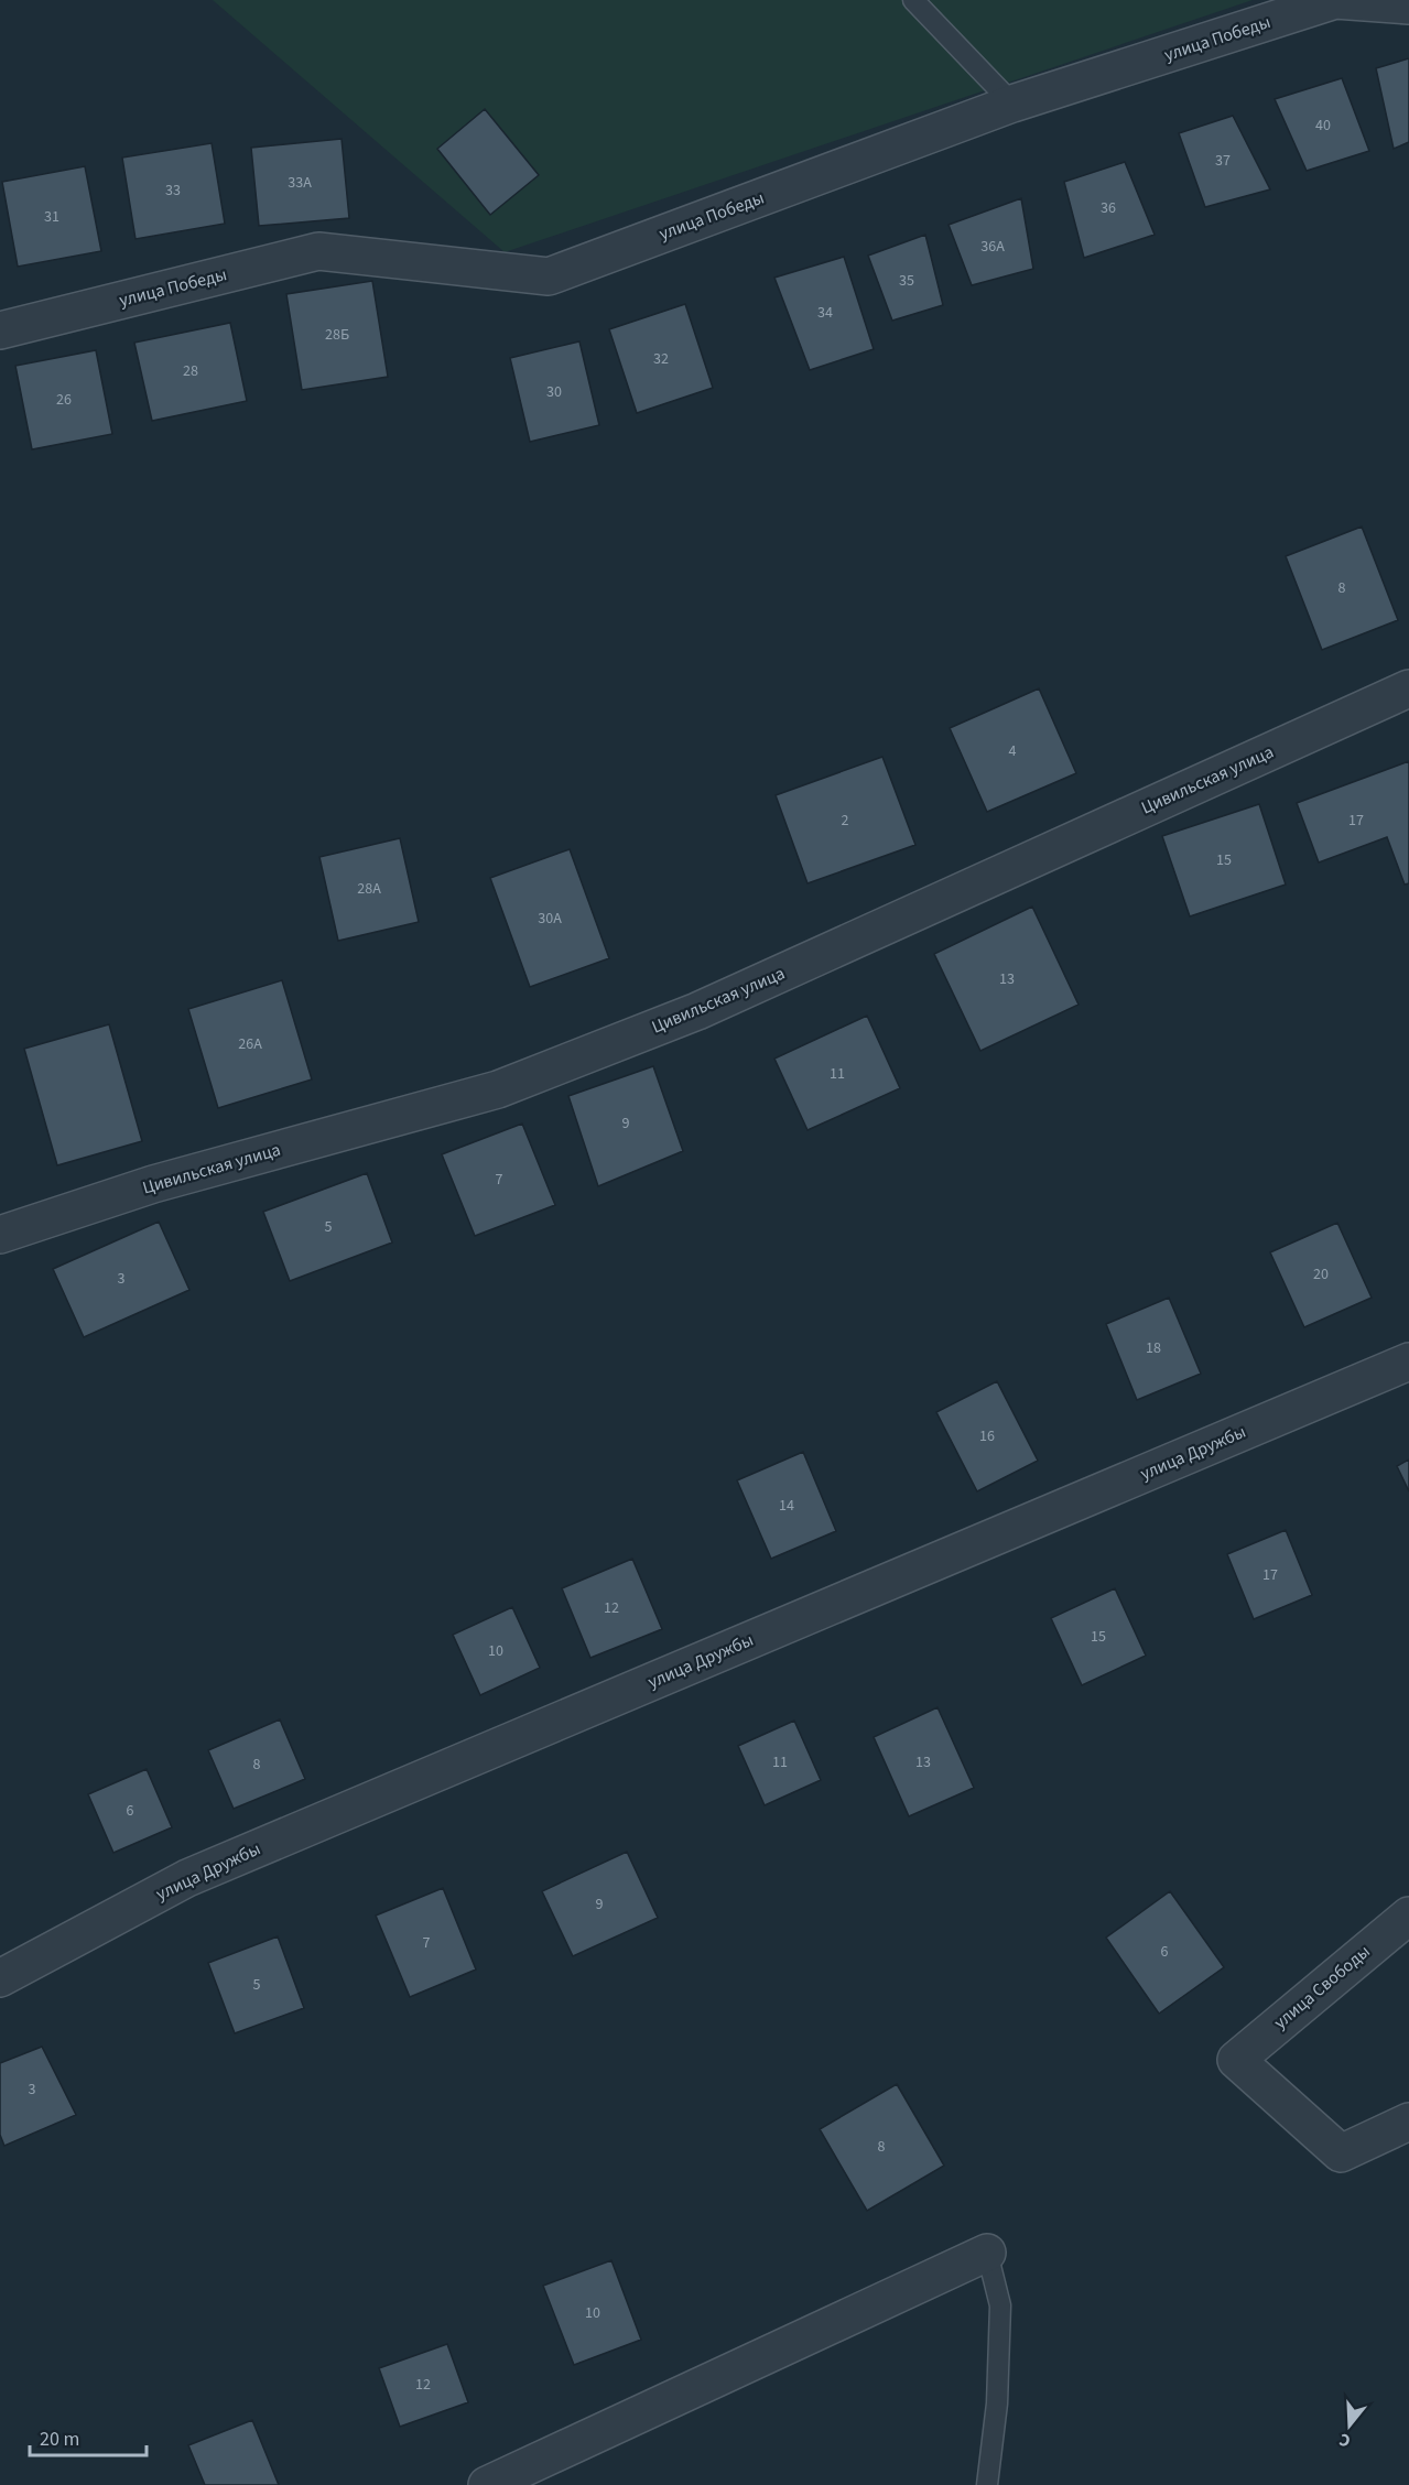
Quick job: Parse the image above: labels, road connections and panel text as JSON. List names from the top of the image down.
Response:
{
  "streets": {
    "street": [
      "улица Победы",
      "Цивильская улица",
      "улица Дружбы",
      "улица Свободы"
    ]
  },
  "house_numbers": [
    "40",
    "37",
    "33А",
    "33",
    "36",
    "31",
    "36А",
    "35",
    "34",
    "28Б",
    "32",
    "28",
    "30",
    "26",
    "8",
    "4",
    "2",
    "17",
    "15",
    "28А",
    "30А",
    "13",
    "26А",
    "11",
    "9",
    "7",
    "5",
    "20",
    "3",
    "18",
    "16",
    "14",
    "17",
    "12",
    "15",
    "10",
    "11",
    "13",
    "8",
    "6",
    "9",
    "7",
    "6",
    "5",
    "3",
    "8",
    "10",
    "12"
  ],
  "scale_bar": "20 m",
  "north": "bottom"
}
